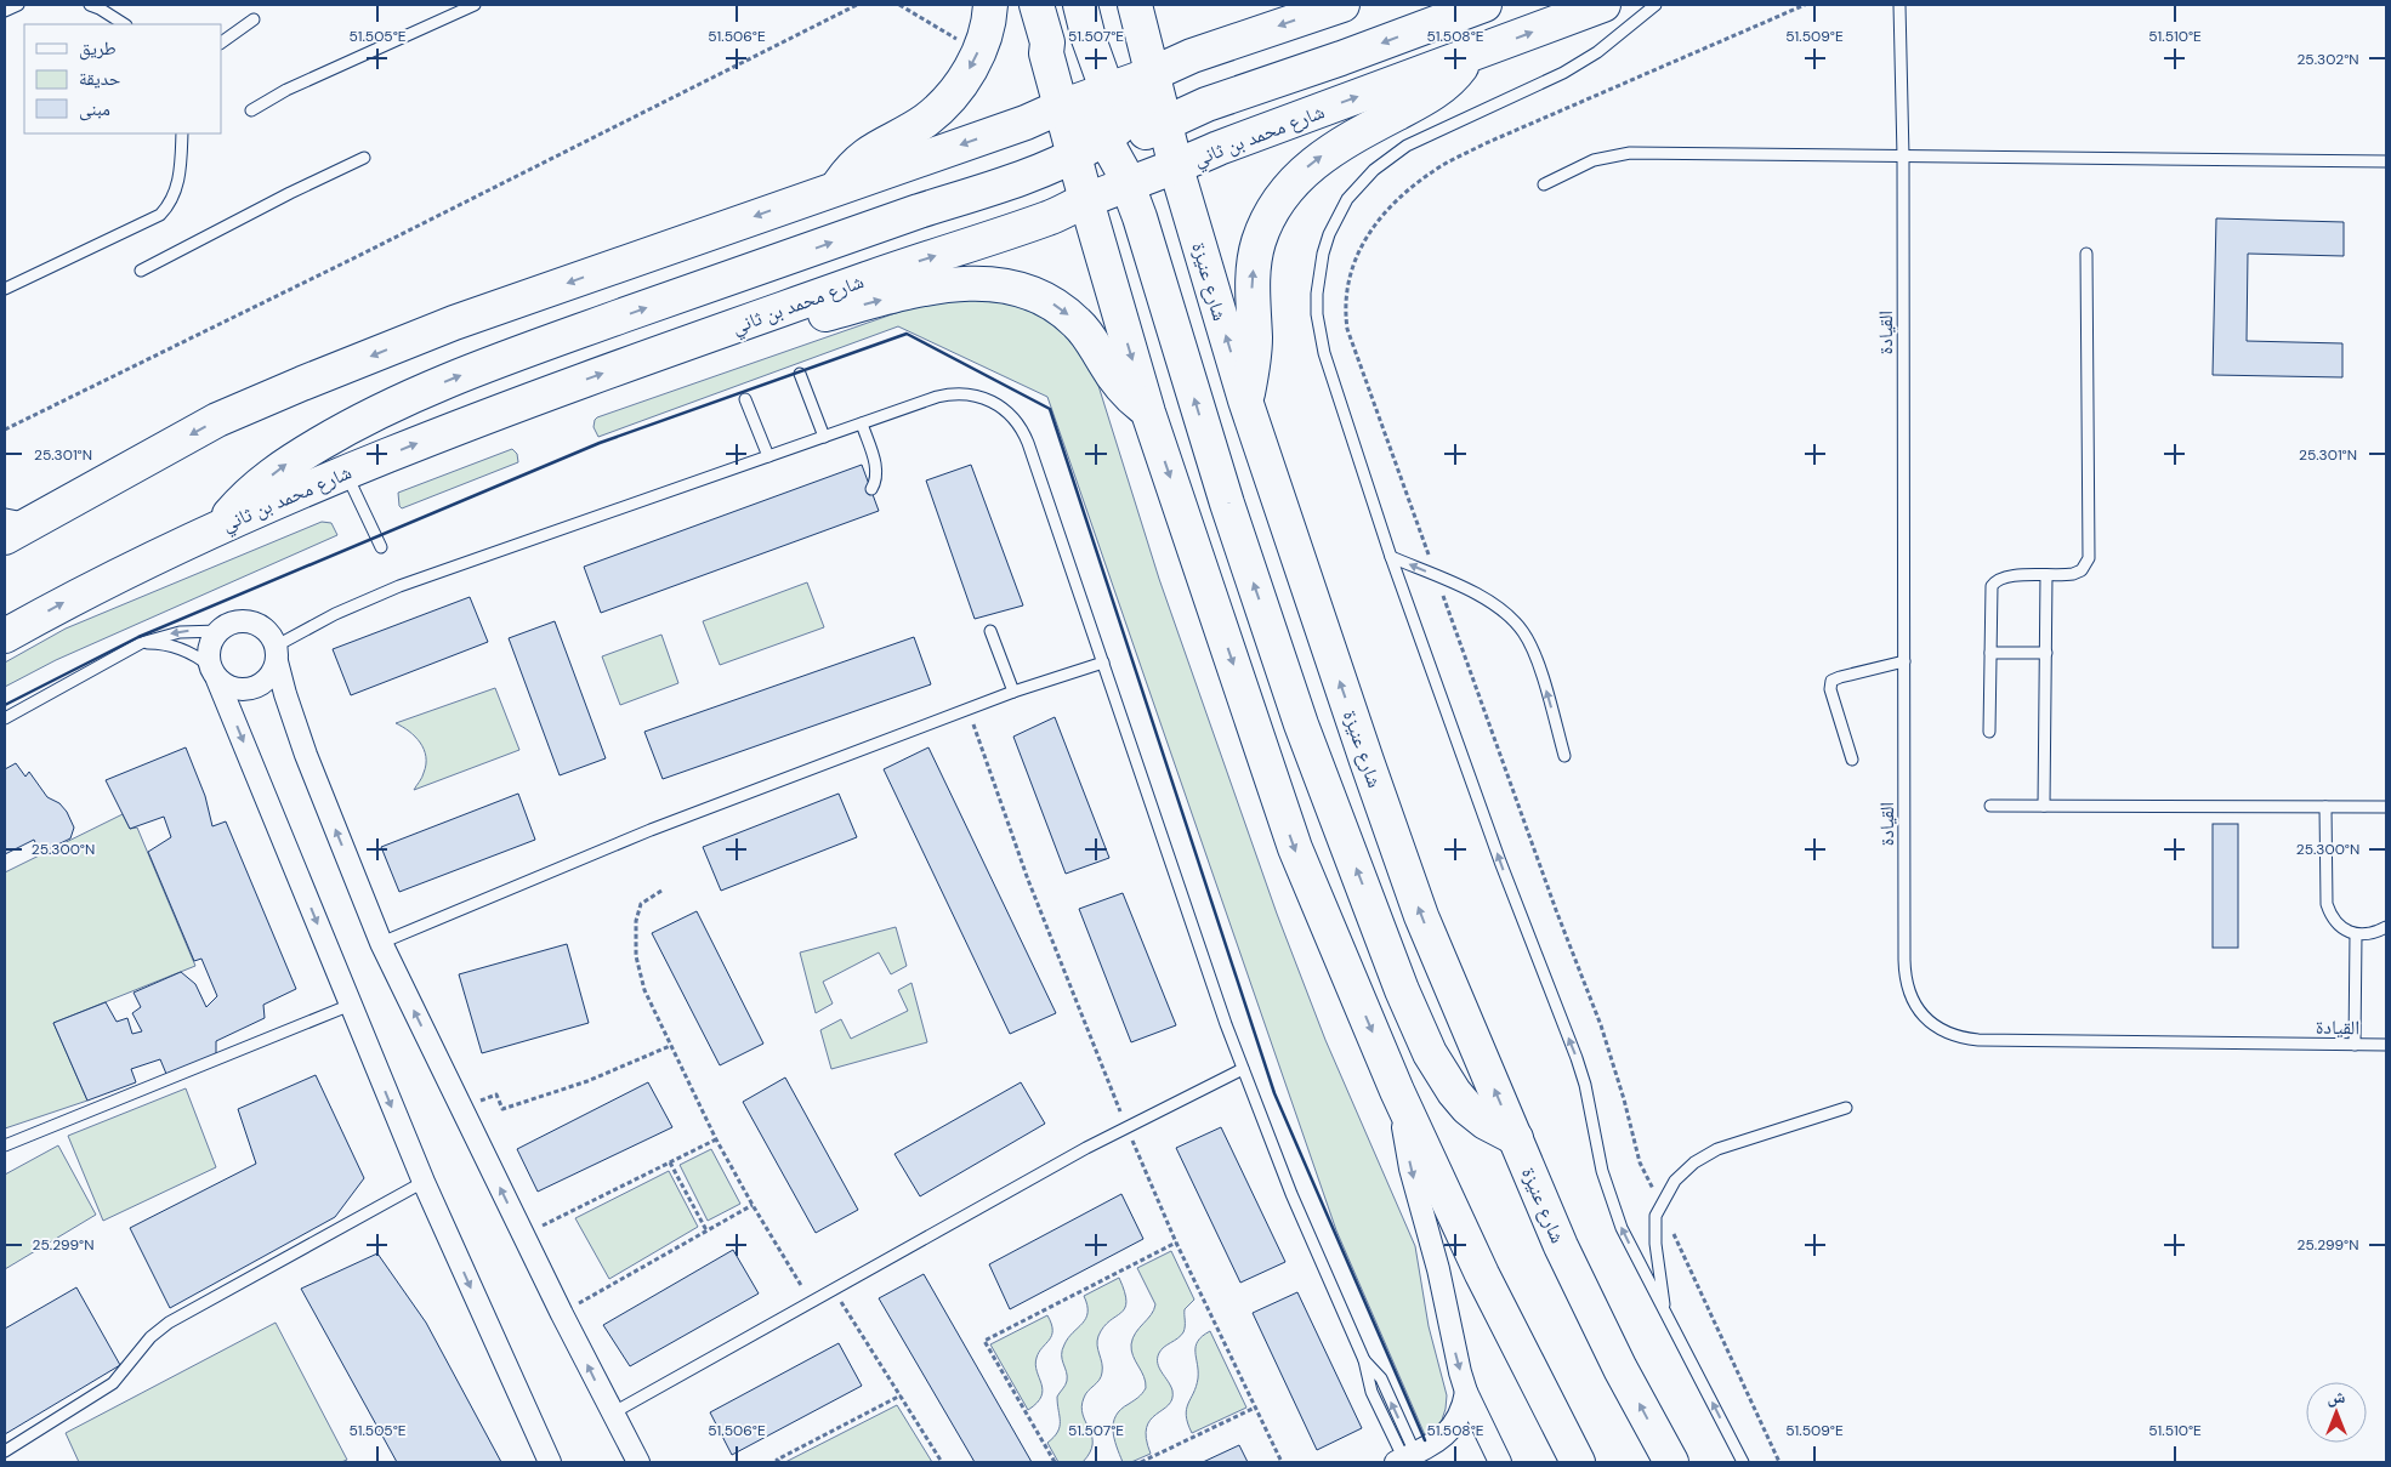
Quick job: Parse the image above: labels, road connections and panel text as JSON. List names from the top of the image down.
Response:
{
  "streets": {
    "main road": ["شارع محمد بن ثاني", "شارع عنيزة"],
    "lane": ["القيادة"]
  },
  "crossings": [
    ["شارع محمد بن ثاني", "شارع عنيزة"]
  ],
  "legend": ["طريق", "حديقة", "مبنى"],
  "north": "top",
  "coordinates": [
    "51.505°E",
    "51.506°E",
    "51.507°E",
    "51.508°E",
    "51.509°E",
    "51.510°E",
    "25.302°N",
    "25.301°N",
    "25.300°N",
    "25.299°N"
  ]
}
